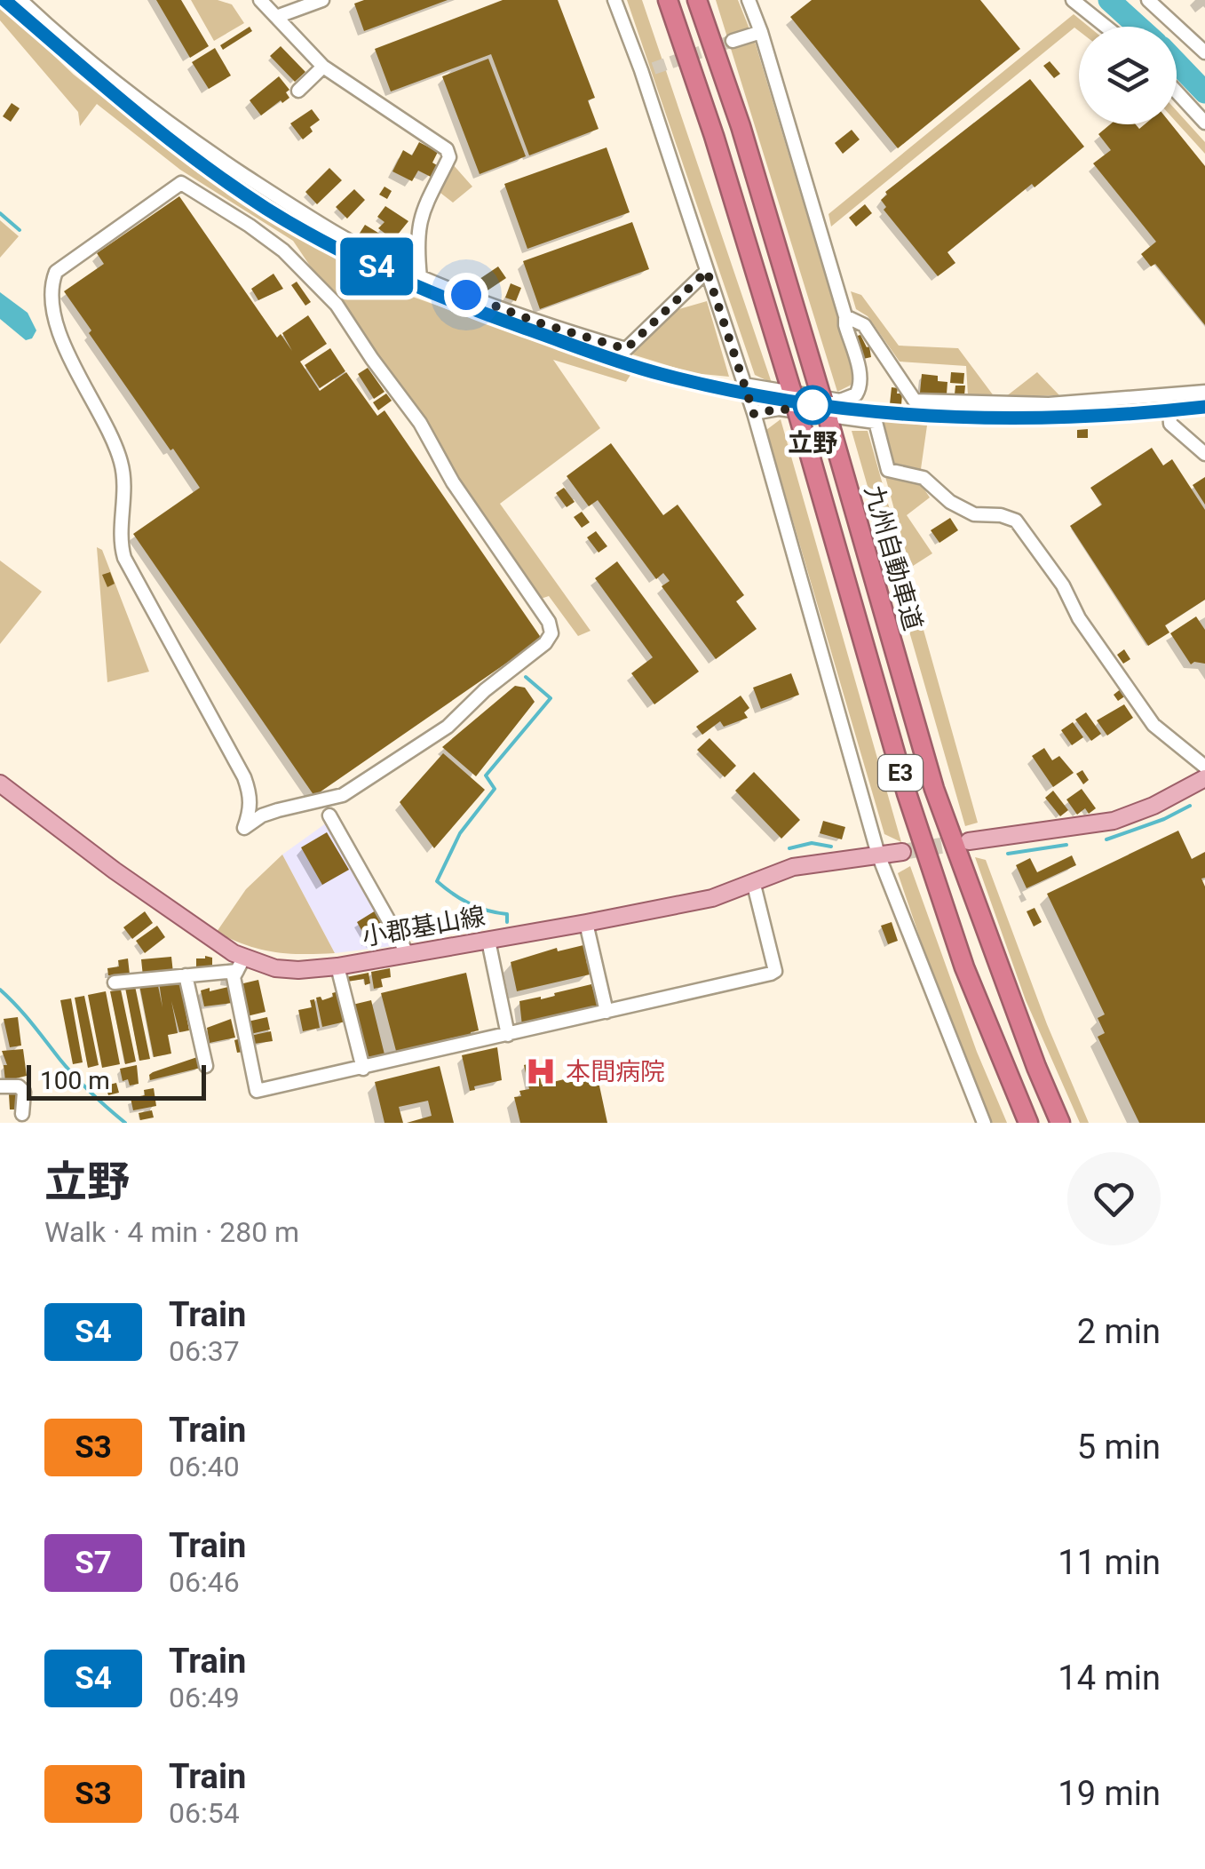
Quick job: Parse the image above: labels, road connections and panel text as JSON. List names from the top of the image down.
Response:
{
  "streets": {
    "highway": ["九州自動車道", "E3"],
    "main road": ["小郡基山線"]
  },
  "places": {
    "other": ["立野"],
    "hospital": ["本間病院"]
  },
  "scale_bar": "100 m",
  "page": {
    "on_map": "S4",
    "scale": "100 m",
    "heading": ["立野", "Walk · 4 min · 280 m"],
    "list": [
      {
        "mark": "S4",
        "name": "Train",
        "note": "06:37",
        "value": "2 min"
      },
      {
        "mark": "S3",
        "name": "Train",
        "note": "06:40",
        "value": "5 min"
      },
      {
        "mark": "S7",
        "name": "Train",
        "note": "06:46",
        "value": "11 min"
      },
      {
        "mark": "S4",
        "name": "Train",
        "note": "06:49",
        "value": "14 min"
      },
      {
        "mark": "S3",
        "name": "Train",
        "note": "06:54",
        "value": "19 min"
      }
    ]
  }
}
